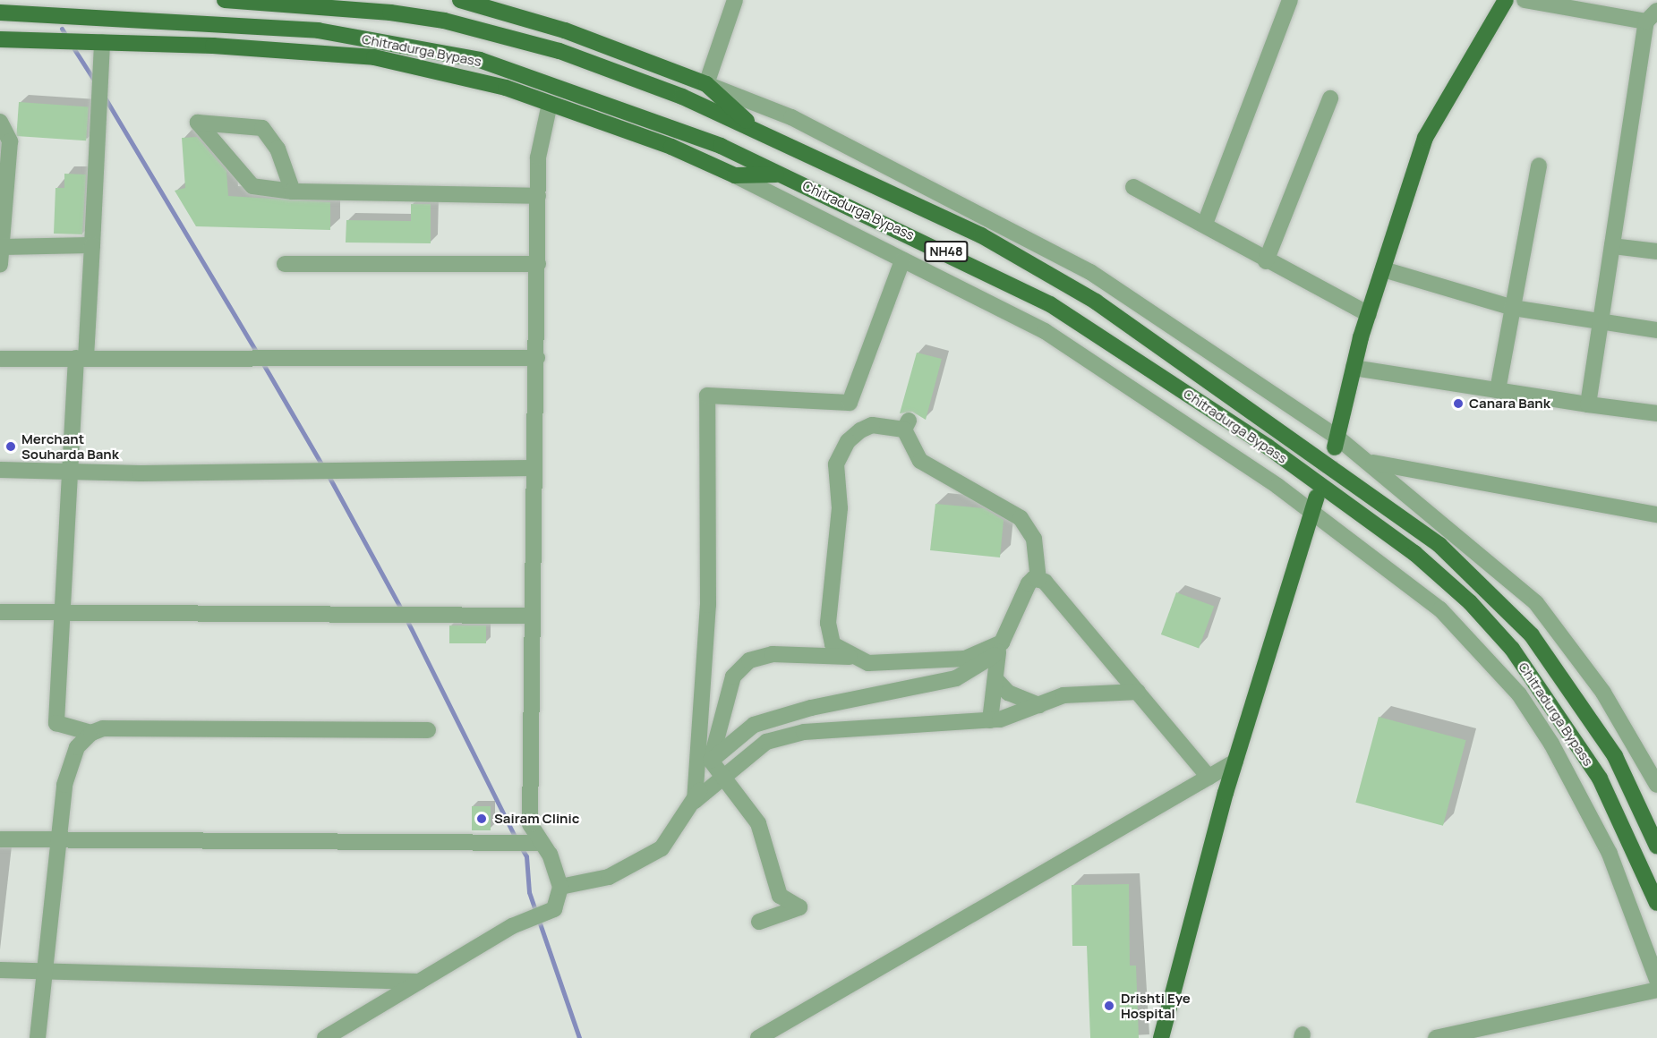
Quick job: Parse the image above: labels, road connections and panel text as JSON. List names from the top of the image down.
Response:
{
  "streets": {
    "main road": ["Chitradurga Bypass", "NH48"]
  },
  "places": [
    "Canara Bank",
    "Merchant Souharda Bank",
    "Sairam Clinic",
    "Drishti Eye Hospital"
  ]
}
